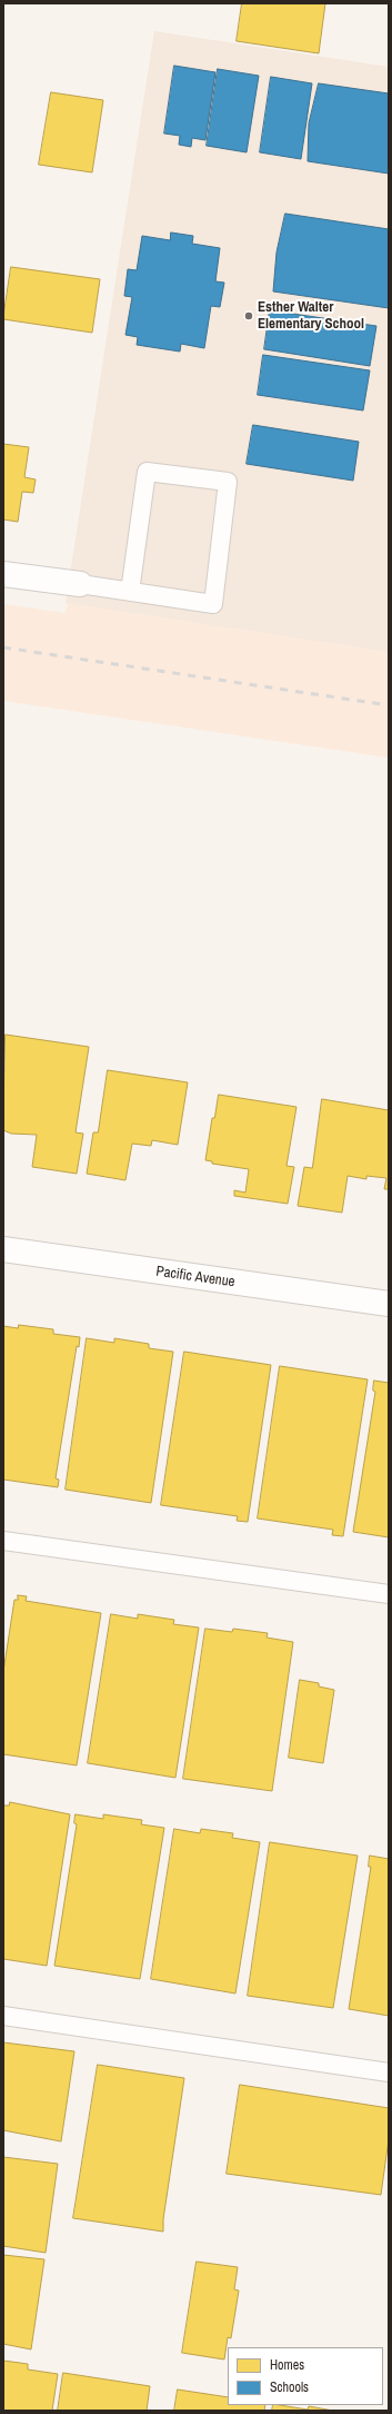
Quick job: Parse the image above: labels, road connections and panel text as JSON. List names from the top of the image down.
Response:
{
  "streets": {
    "street": ["Pacific Avenue"]
  },
  "places": ["Esther Walter Elementary School"],
  "legend": ["Homes", "Schools"]
}
